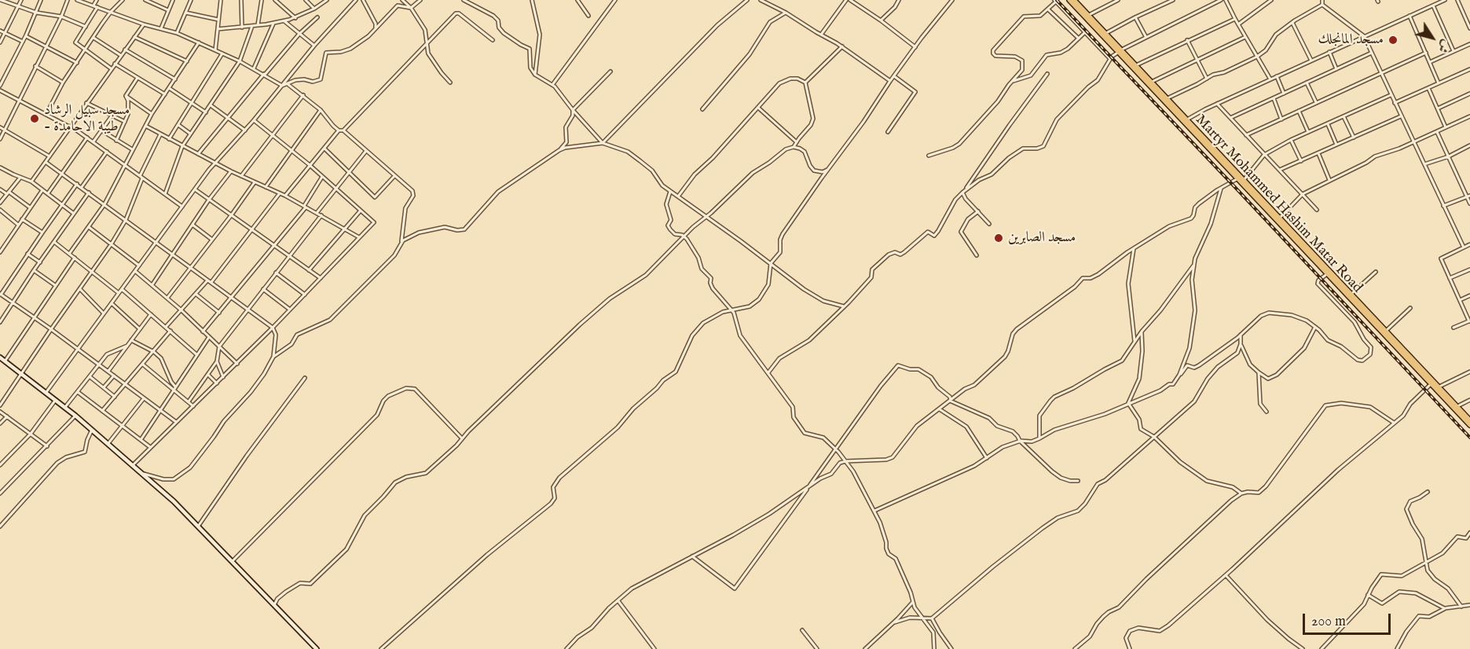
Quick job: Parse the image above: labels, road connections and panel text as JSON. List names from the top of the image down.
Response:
{
  "streets": {
    "main road": ["Martyr Mohammed Hashim Matar Road"]
  },
  "places": ["مسجد المانجلك", "مسجد سبيل الرشاد - طيبة الاحامدة", "مسجد الصابرين"],
  "scale_bar": "200 m",
  "north": "bottom right"
}
